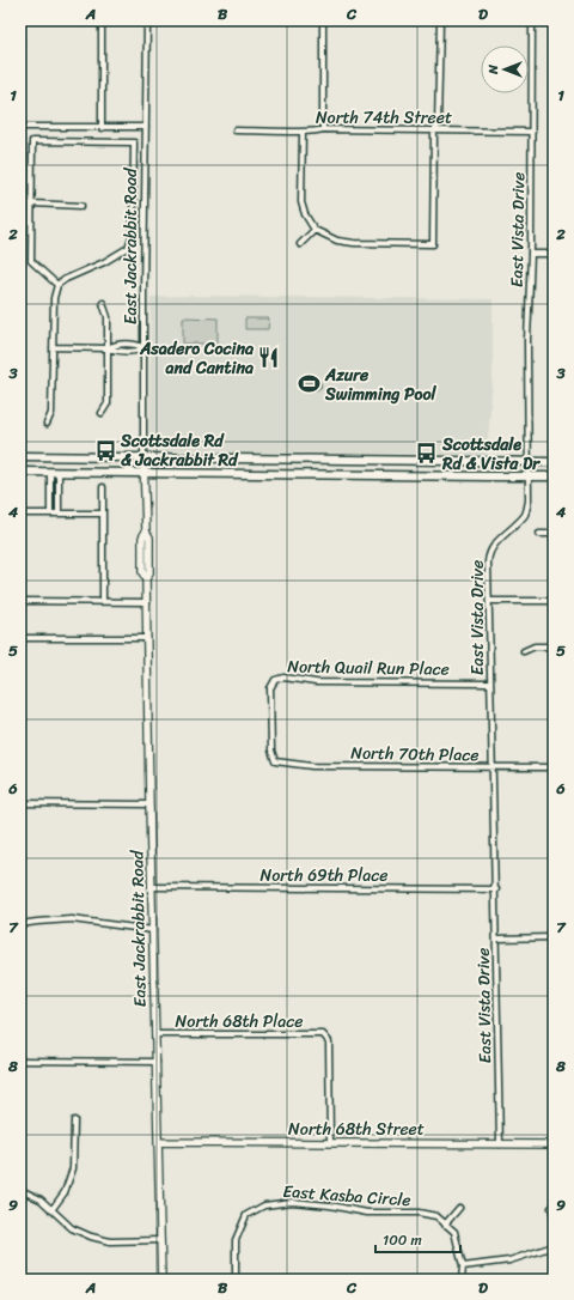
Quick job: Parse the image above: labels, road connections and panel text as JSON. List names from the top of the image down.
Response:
{
  "streets": {
    "street": [
      "North 74th Street",
      "East Vista Drive",
      "East Jackrabbit Road",
      "North Quail Run Place",
      "North 70th Place",
      "North 69th Place",
      "North 68th Place",
      "North 68th Street",
      "East Kasba Circle"
    ]
  },
  "crossings": [
    ["North 74th Street", "East Vista Drive"],
    ["East Vista Drive", "North Quail Run Place"],
    ["East Vista Drive", "North 70th Place"],
    ["East Vista Drive", "North 69th Place"],
    ["East Vista Drive", "North 68th Street"],
    ["East Jackrabbit Road", "North 69th Place"],
    ["East Jackrabbit Road", "North 68th Place"],
    ["East Jackrabbit Road", "North 68th Street"],
    ["North Quail Run Place", "North 70th Place"],
    ["North 68th Place", "North 68th Street"]
  ],
  "places": {
    "restaurant": ["Asadero Cocina and Cantina"],
    "sports": ["Azure Swimming Pool"],
    "bus stop": ["Scottsdale Rd & Jackrabbit Rd", "Scottsdale Rd & Vista Dr"]
  },
  "scale_bar": "100 m",
  "north": "left",
  "grid": {
    "columns": [
      "A",
      "B",
      "C",
      "D"
    ],
    "rows": [
      "1",
      "2",
      "3",
      "4",
      "5",
      "6",
      "7",
      "8",
      "9"
    ]
  }
}
